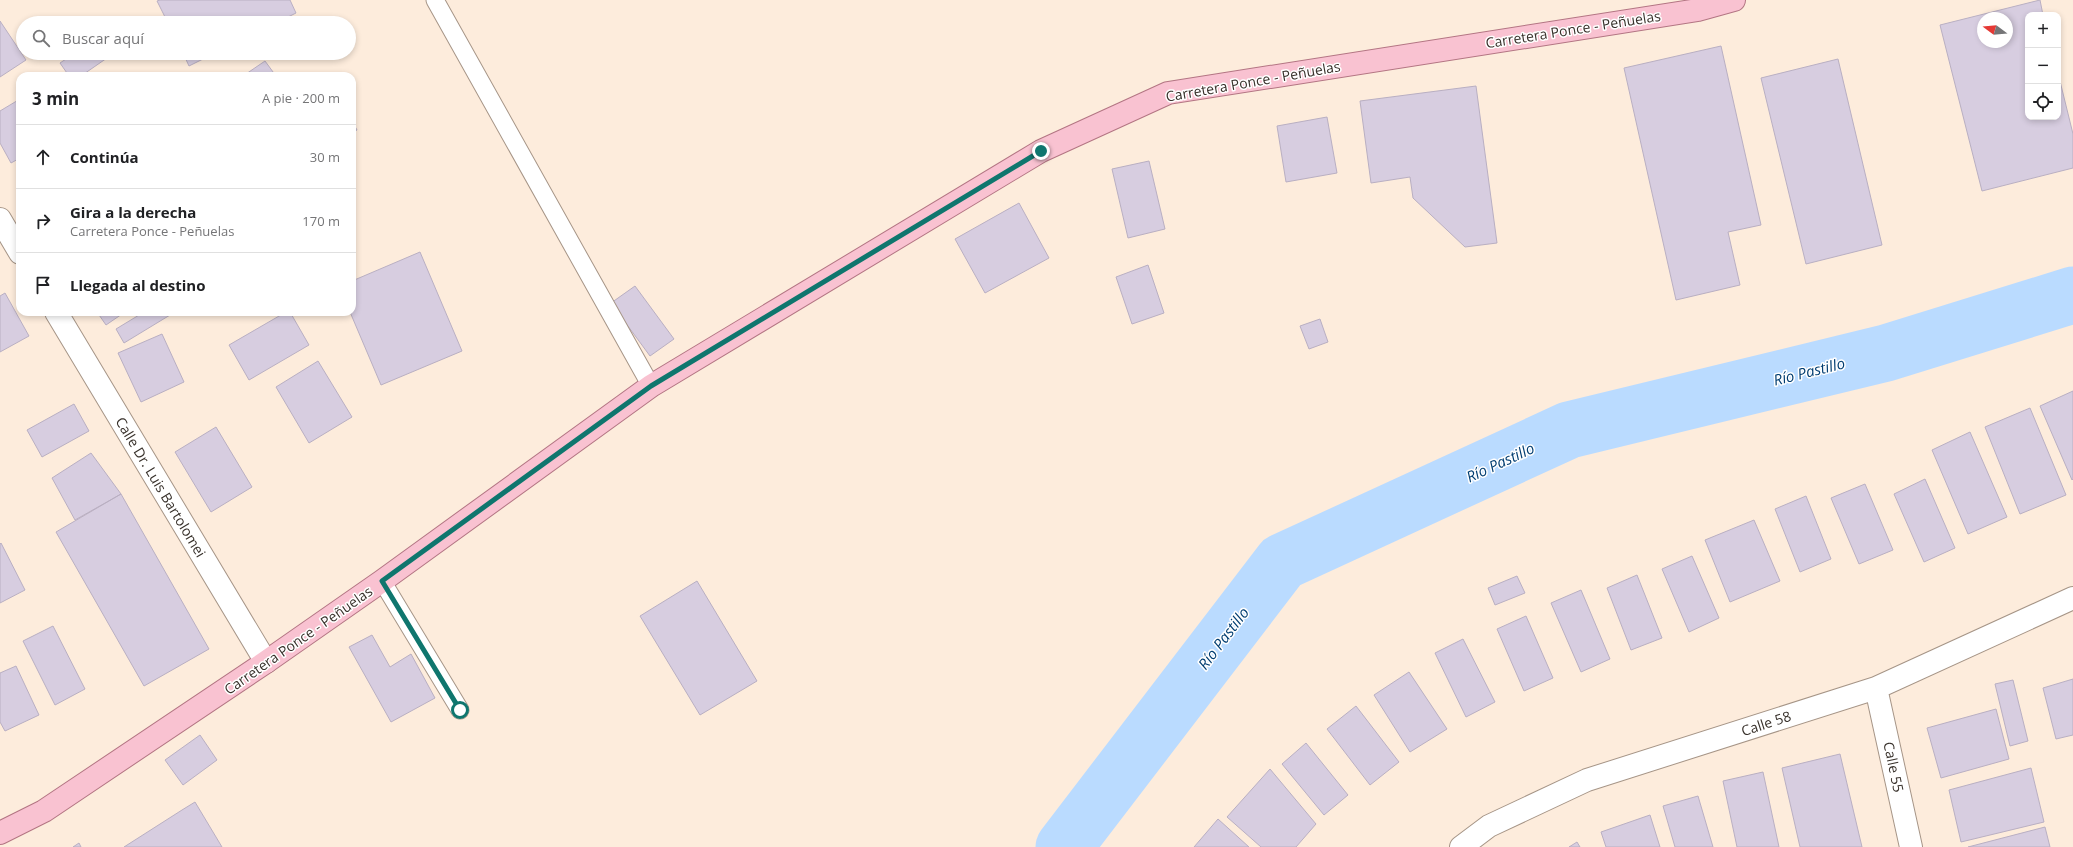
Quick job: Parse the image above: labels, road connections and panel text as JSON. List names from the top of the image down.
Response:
{
  "streets": {
    "main road": ["Carretera Ponce - Peñuelas"],
    "street": ["Calle Dr. Luis Bartolomei", "Calle 58", "Calle 55"]
  },
  "crossings": [
    ["Carretera Ponce - Peñuelas", "Calle Dr. Luis Bartolomei"],
    ["Calle 58", "Calle 55"]
  ],
  "water": ["Río Pastillo"],
  "north": "left",
  "page": {
    "map_buttons": ["+", "−"],
    "search": "Buscar aquí",
    "heading": ["3 min", "A pie · 200 m"],
    "list": [
      ["Continúa", "30 m"],
      ["Gira a la derecha", "Carretera Ponce - Peñuelas", "170 m"],
      "Llegada al destino"
    ]
  }
}
